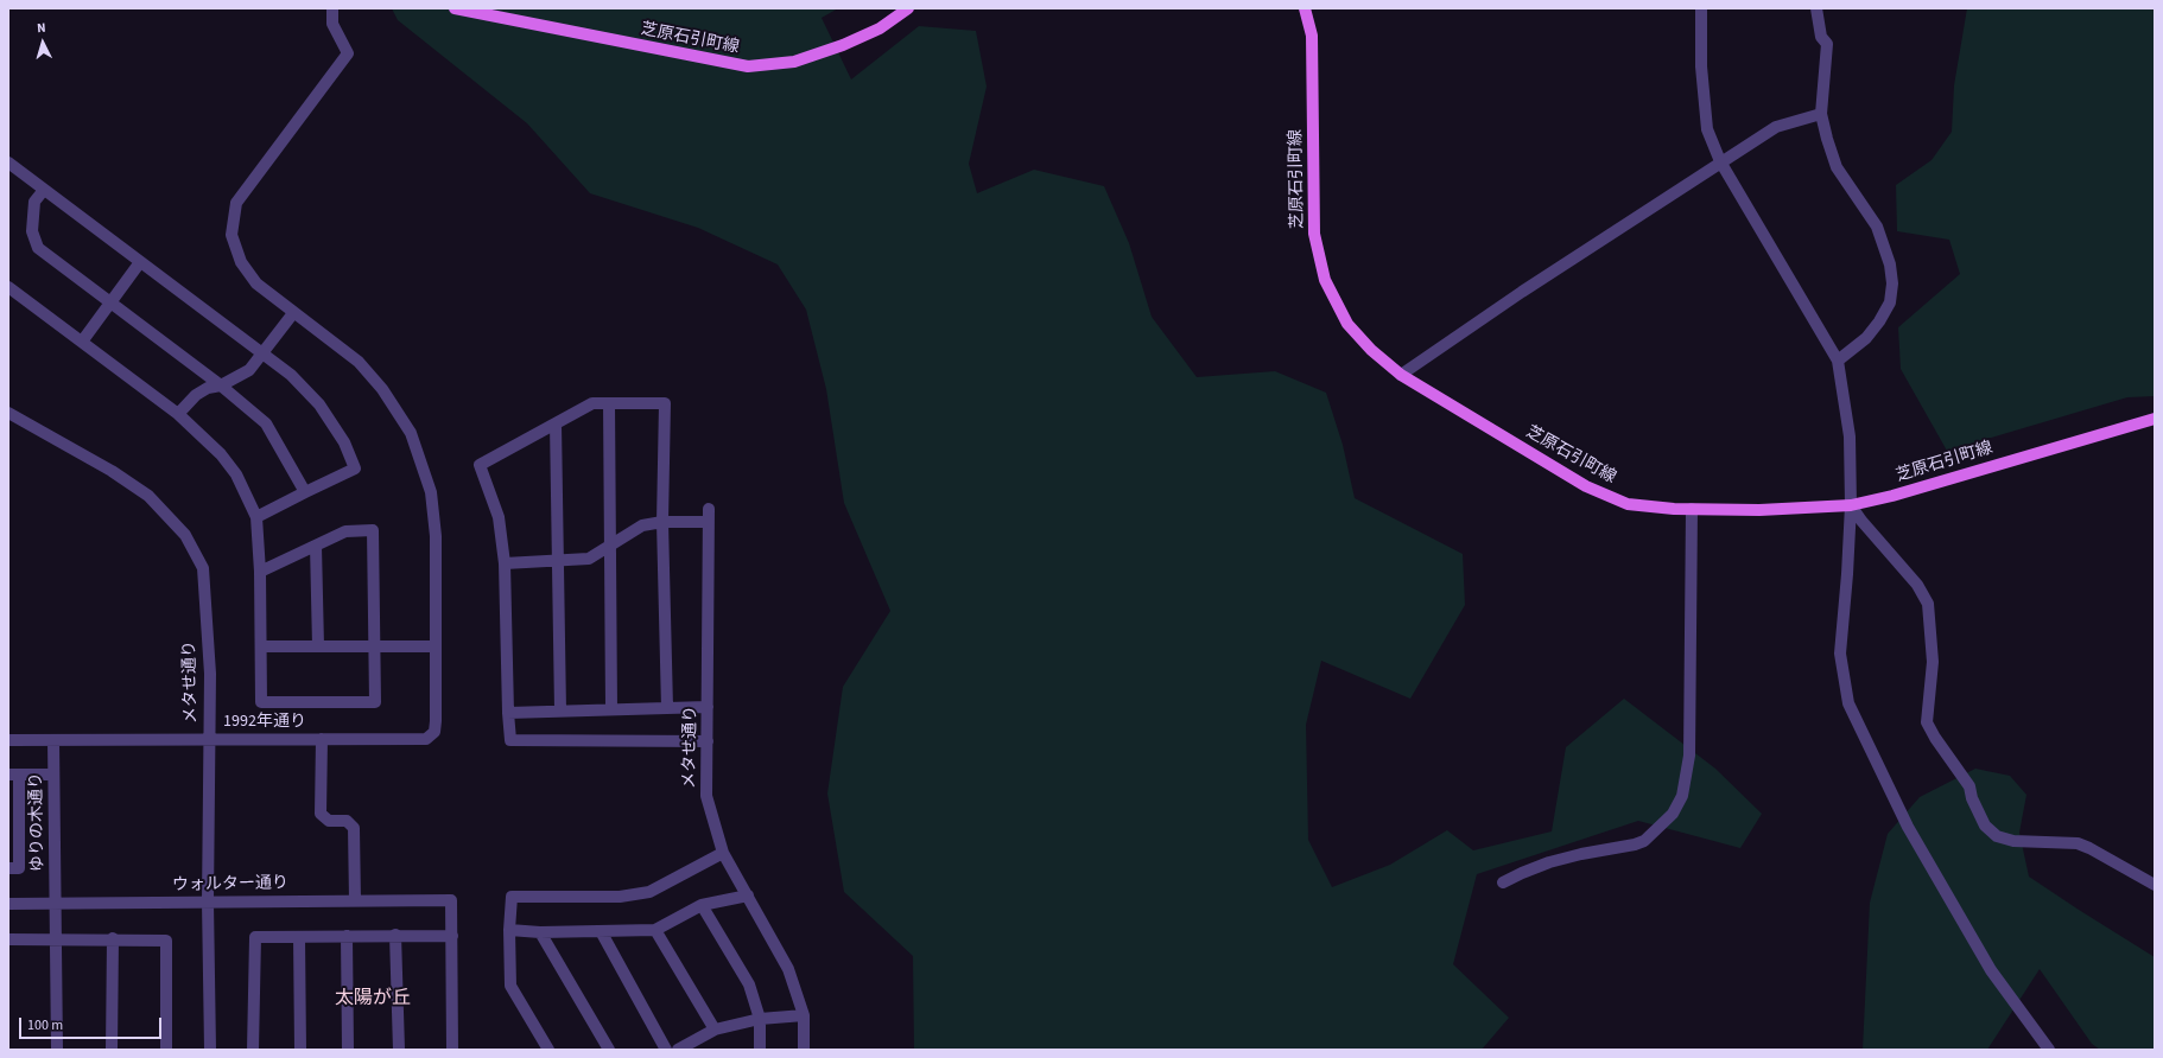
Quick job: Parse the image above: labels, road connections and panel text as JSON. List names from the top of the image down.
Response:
{
  "streets": {
    "main road": ["芝原石引町線"],
    "street": [
      "メタせ通り",
      "1992年通り",
      "ゆりの木通り",
      "ウォルター通り"
    ]
  },
  "crossings": [
    ["メタせ通り", "1992年通り"],
    ["メタせ通り", "ウォルター通り"],
    ["1992年通り", "ゆりの木通り"],
    ["ゆりの木通り", "ウォルター通り"]
  ],
  "districts": ["太陽が丘"],
  "scale_bar": "100 m",
  "north": "top"
}
